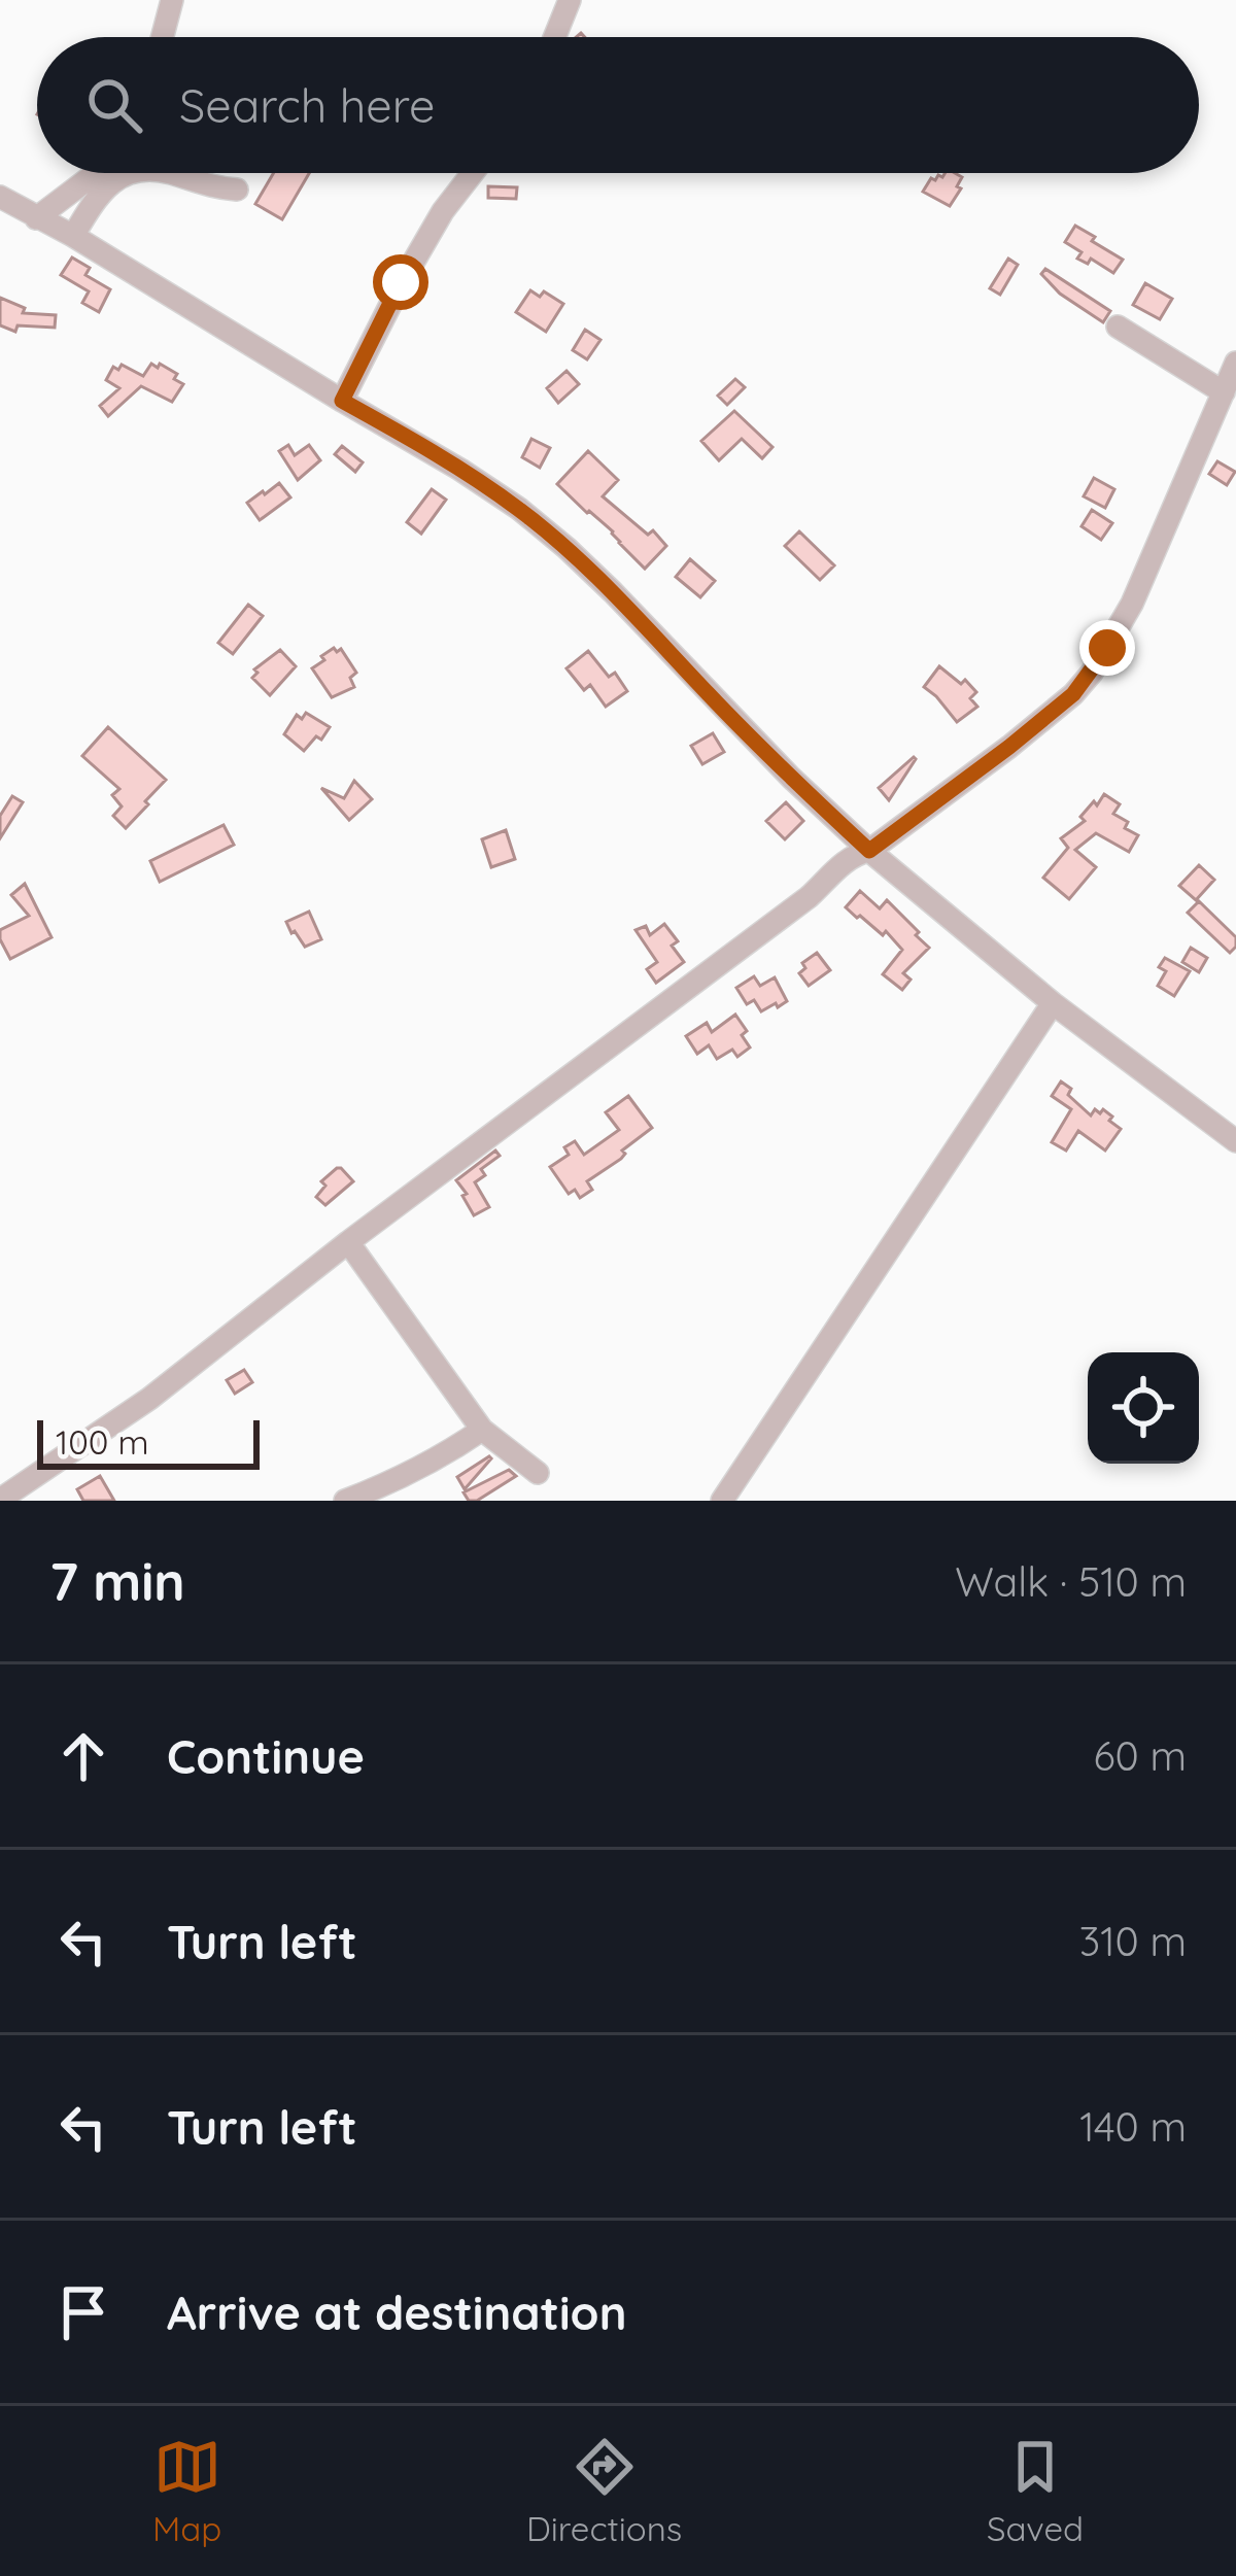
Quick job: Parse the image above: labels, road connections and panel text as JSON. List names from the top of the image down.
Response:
{
  "scale_bar": "100 m",
  "page": {
    "search": "Search here",
    "scale": "100 m",
    "heading": ["7 min", "Walk · 510 m"],
    "list": [
      ["Continue", "60 m"],
      ["Turn left", "310 m"],
      ["Turn left", "140 m"],
      "Arrive at destination"
    ],
    "nav": ["Map", "Directions", "Saved"]
  }
}
